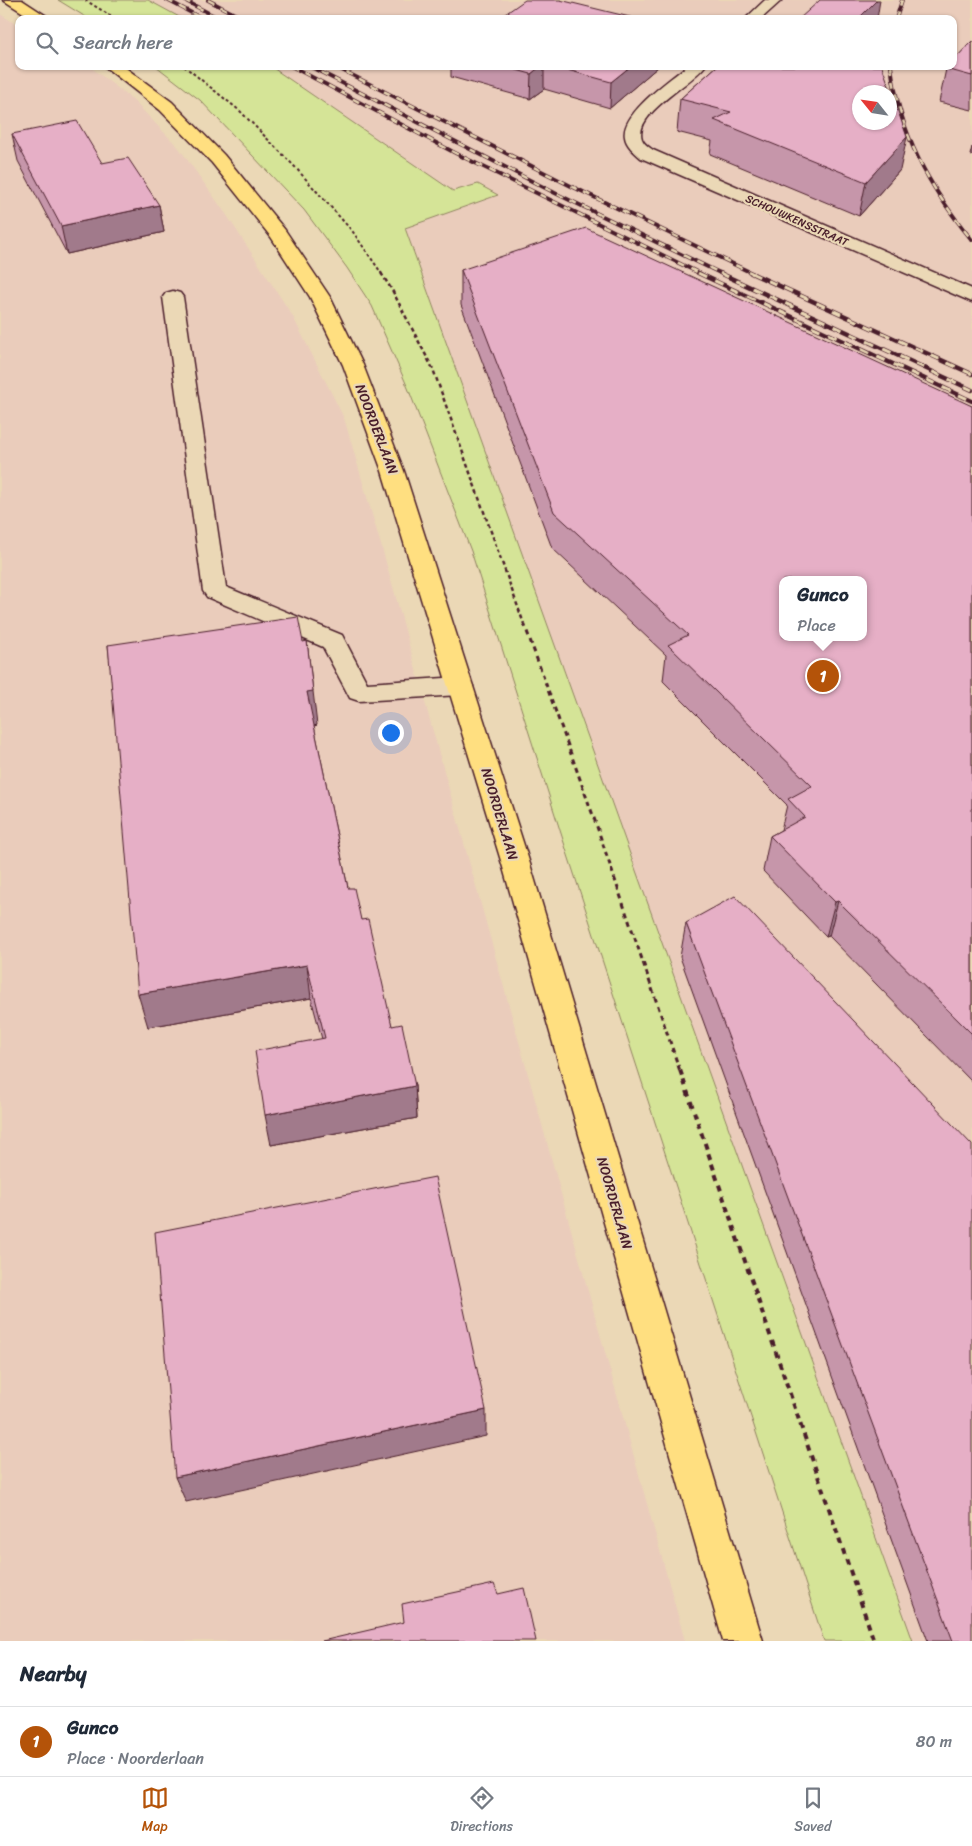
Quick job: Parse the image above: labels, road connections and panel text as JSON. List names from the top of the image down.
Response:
{
  "streets": {
    "main road": ["NOORDERLAAN"],
    "street": ["SCHOUWKENSSTRAAT"]
  },
  "north": "top left",
  "page": {
    "search": "Search here",
    "popup": ["Gunco", "Place"],
    "pins": "1",
    "heading": "Nearby",
    "list": [
      {
        "mark": "1",
        "name": "Gunco",
        "note": "Place · Noorderlaan",
        "value": "80 m"
      }
    ],
    "nav": ["Map", "Directions", "Saved"]
  }
}
